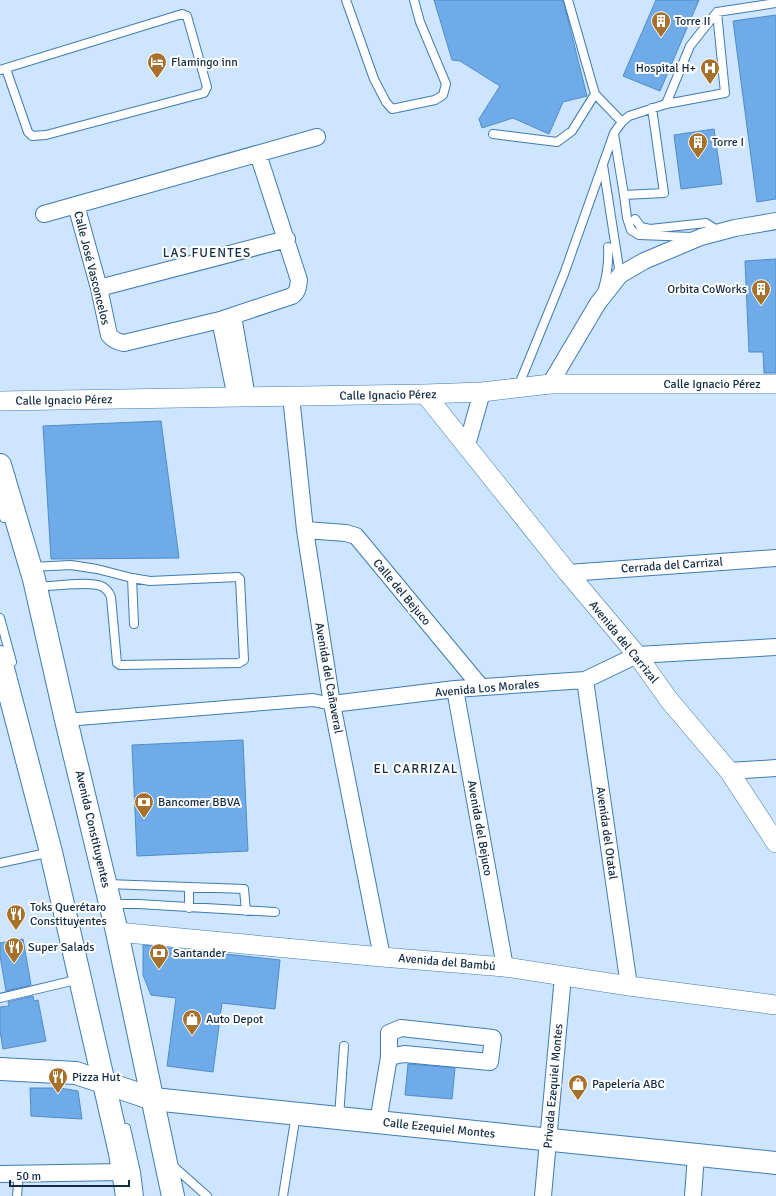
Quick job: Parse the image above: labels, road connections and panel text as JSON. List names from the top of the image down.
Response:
{
  "streets": {
    "main road": ["Avenida Constituyentes", "Calle Ezequiel Montes"],
    "street": [
      "Calle José Vasconcelos",
      "Calle Ignacio Pérez",
      "Cerrada del Carrizal",
      "Calle del Bejuco",
      "Avenida del Carrizal",
      "Avenida del Cañaveral",
      "Avenida Los Morales",
      "Avenida del Bejuco",
      "Avenida del Otatal",
      "Avenida del Bambú",
      "Privada Ezequiel Montes"
    ]
  },
  "crossings": [
    ["Calle Ignacio Pérez", "Avenida del Carrizal"],
    ["Calle Ignacio Pérez", "Avenida del Cañaveral"],
    ["Cerrada del Carrizal", "Avenida del Carrizal"],
    ["Calle del Bejuco", "Avenida del Cañaveral"],
    ["Calle del Bejuco", "Avenida Los Morales"],
    ["Avenida del Carrizal", "Avenida Los Morales"],
    ["Avenida del Cañaveral", "Avenida Los Morales"],
    ["Avenida del Cañaveral", "Avenida del Bambú"],
    ["Avenida Los Morales", "Avenida del Bejuco"],
    ["Avenida Los Morales", "Avenida del Otatal"],
    ["Avenida del Bejuco", "Avenida del Bambú"],
    ["Avenida Constituyentes", "Avenida del Bambú"],
    ["Avenida Constituyentes", "Calle Ezequiel Montes"],
    ["Avenida del Otatal", "Avenida del Bambú"],
    ["Avenida del Bambú", "Privada Ezequiel Montes"],
    ["Privada Ezequiel Montes", "Calle Ezequiel Montes"]
  ],
  "districts": ["LAS FUENTES", "EL CARRIZAL"],
  "places": {
    "building": ["Torre II", "Torre I", "Orbita CoWorks"],
    "hotel": ["Flamingo inn"],
    "hospital": ["Hospital H+"],
    "bank": ["Bancomer BBVA", "Santander"],
    "restaurant": ["Toks Querétaro Constituyentes", "Super Salads", "Pizza Hut"],
    "shop": ["Auto Depot", "Papelería ABC"]
  },
  "scale_bar": "50 m"
}
